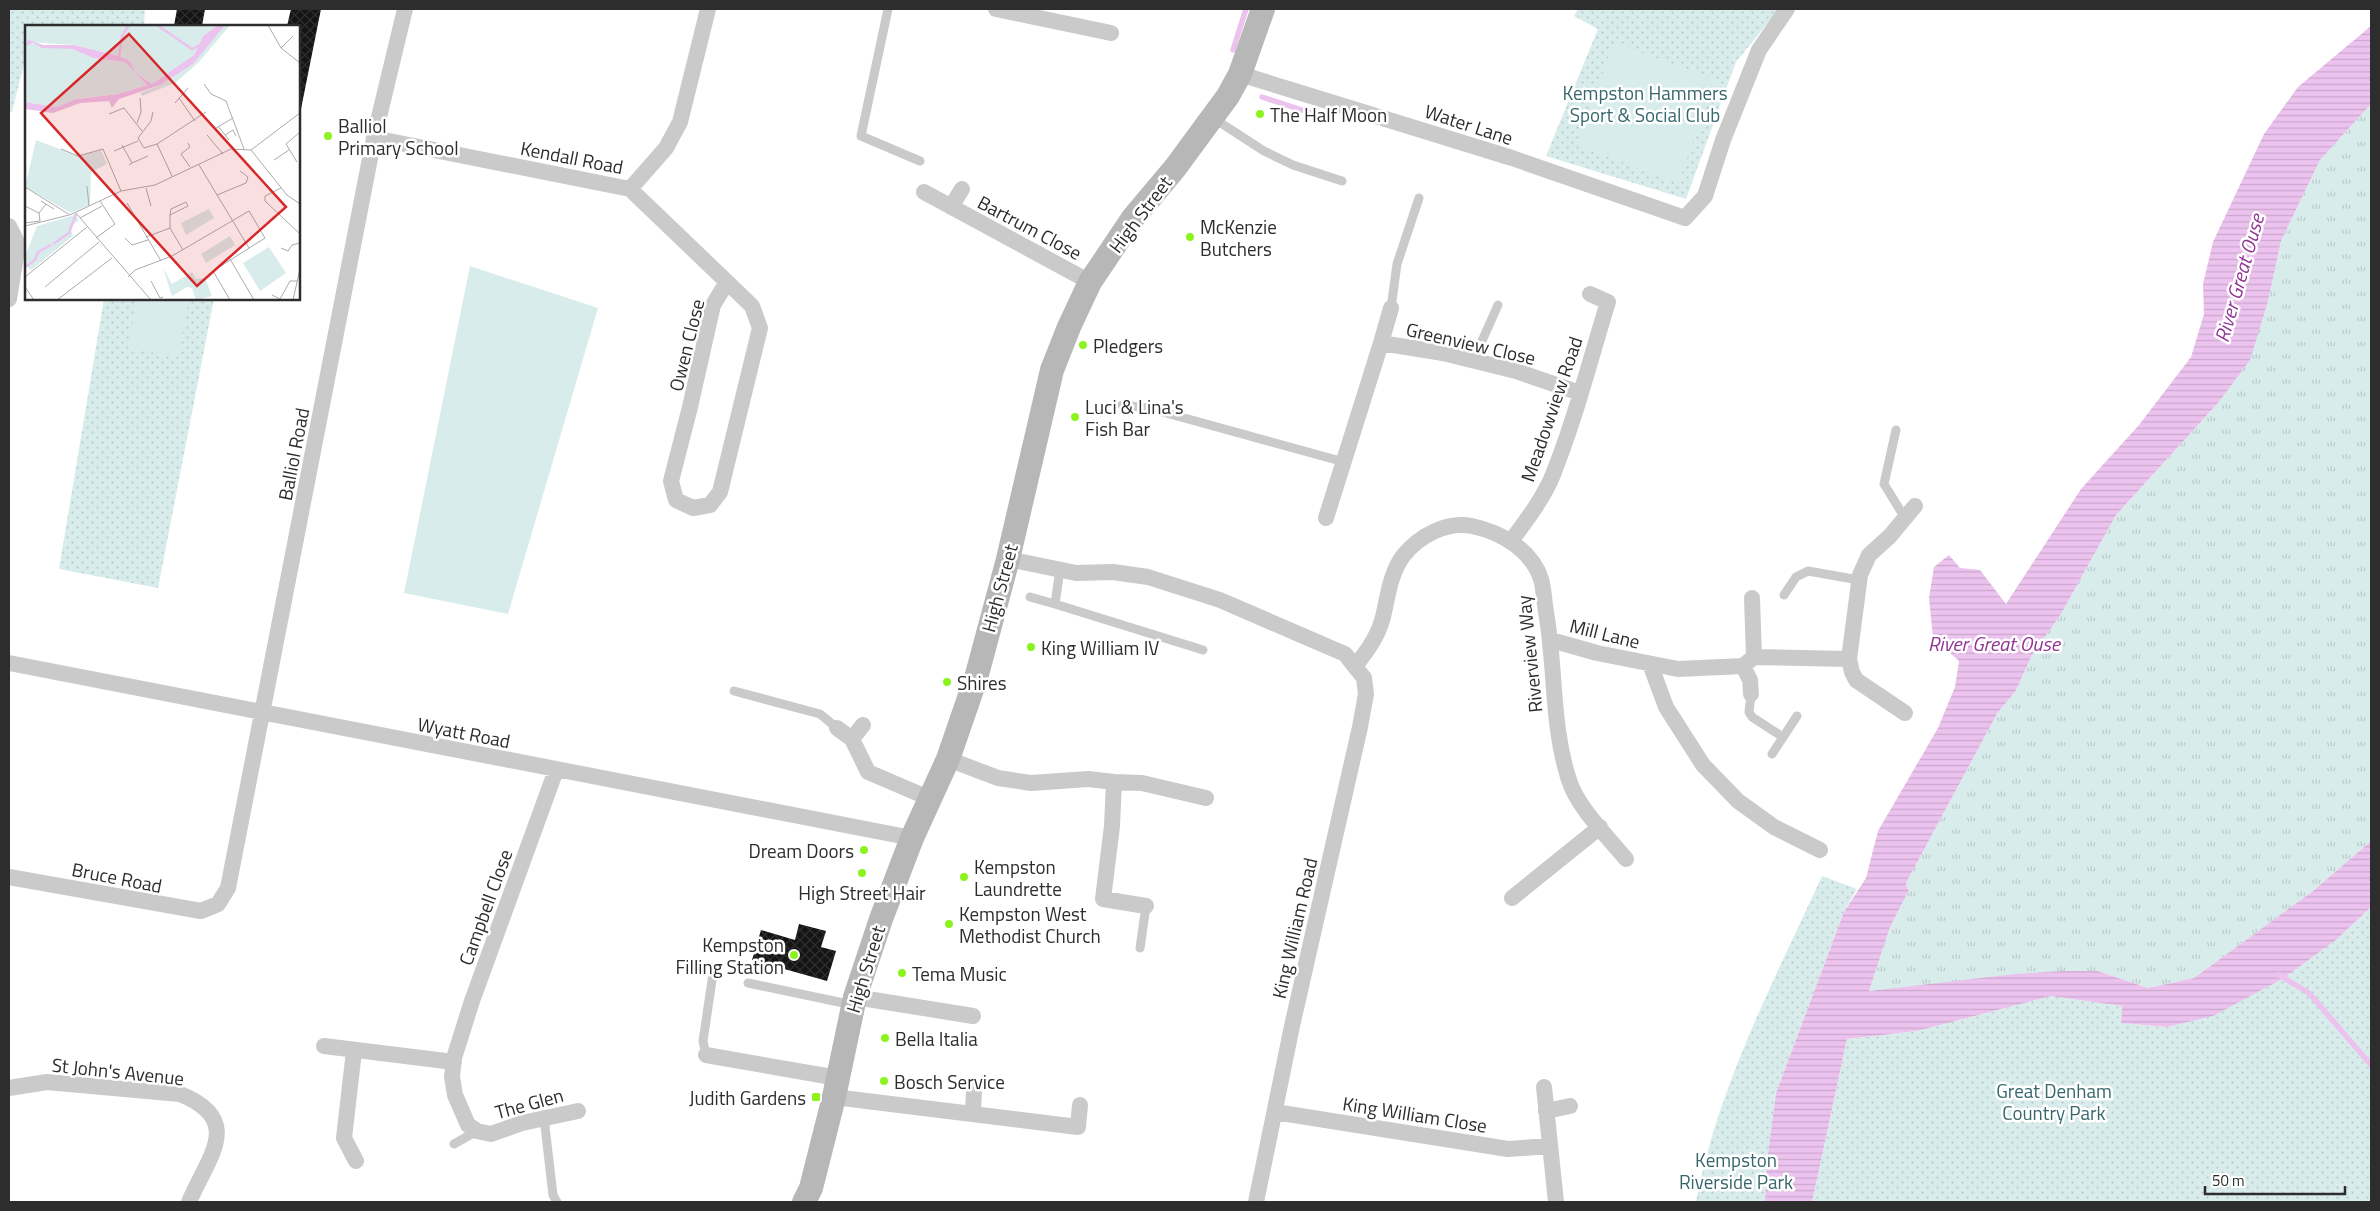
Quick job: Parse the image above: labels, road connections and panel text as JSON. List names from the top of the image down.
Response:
{
  "streets": {
    "main road": ["High Street"],
    "street": [
      "Water Lane",
      "Kendall Road",
      "Bartrum Close",
      "Greenview Close",
      "Owen Close",
      "Meadowview Road",
      "Balliol Road",
      "Mill Lane",
      "Riverview Way",
      "Wyatt Road",
      "Bruce Road",
      "Campbell Close",
      "King William Road",
      "St John's Avenue",
      "The Glen",
      "King William Close"
    ]
  },
  "crossings": [
    ["Water Lane", "High Street"],
    ["Kendall Road", "Owen Close"],
    ["Kendall Road", "Balliol Road"],
    ["High Street", "Bartrum Close"],
    ["High Street", "Wyatt Road"],
    ["Greenview Close", "Meadowview Road"],
    ["Meadowview Road", "Riverview Way"],
    ["Balliol Road", "Wyatt Road"],
    ["Balliol Road", "Bruce Road"],
    ["Mill Lane", "Riverview Way"],
    ["Riverview Way", "King William Road"],
    ["Wyatt Road", "Campbell Close"],
    ["Campbell Close", "The Glen"],
    ["King William Road", "King William Close"]
  ],
  "water": ["River Great Ouse"],
  "parks": ["Kempston Hammers Sport & Social Club", "Great Denham Country Park", "Kempston Riverside Park"],
  "places": {
    "other": [
      "The Half Moon",
      "Balliol Primary School",
      "McKenzie Butchers",
      "Pledgers",
      "Luci & Lina's Fish Bar",
      "King William IV",
      "Shires",
      "Dream Doors",
      "High Street Hair",
      "Kempston Laundrette",
      "Kempston West Methodist Church",
      "Kempston Filling Station",
      "Tema Music",
      "Bella Italia",
      "Bosch Service"
    ],
    "transit": ["Judith Gardens"]
  },
  "scale_bar": "50 m"
}
